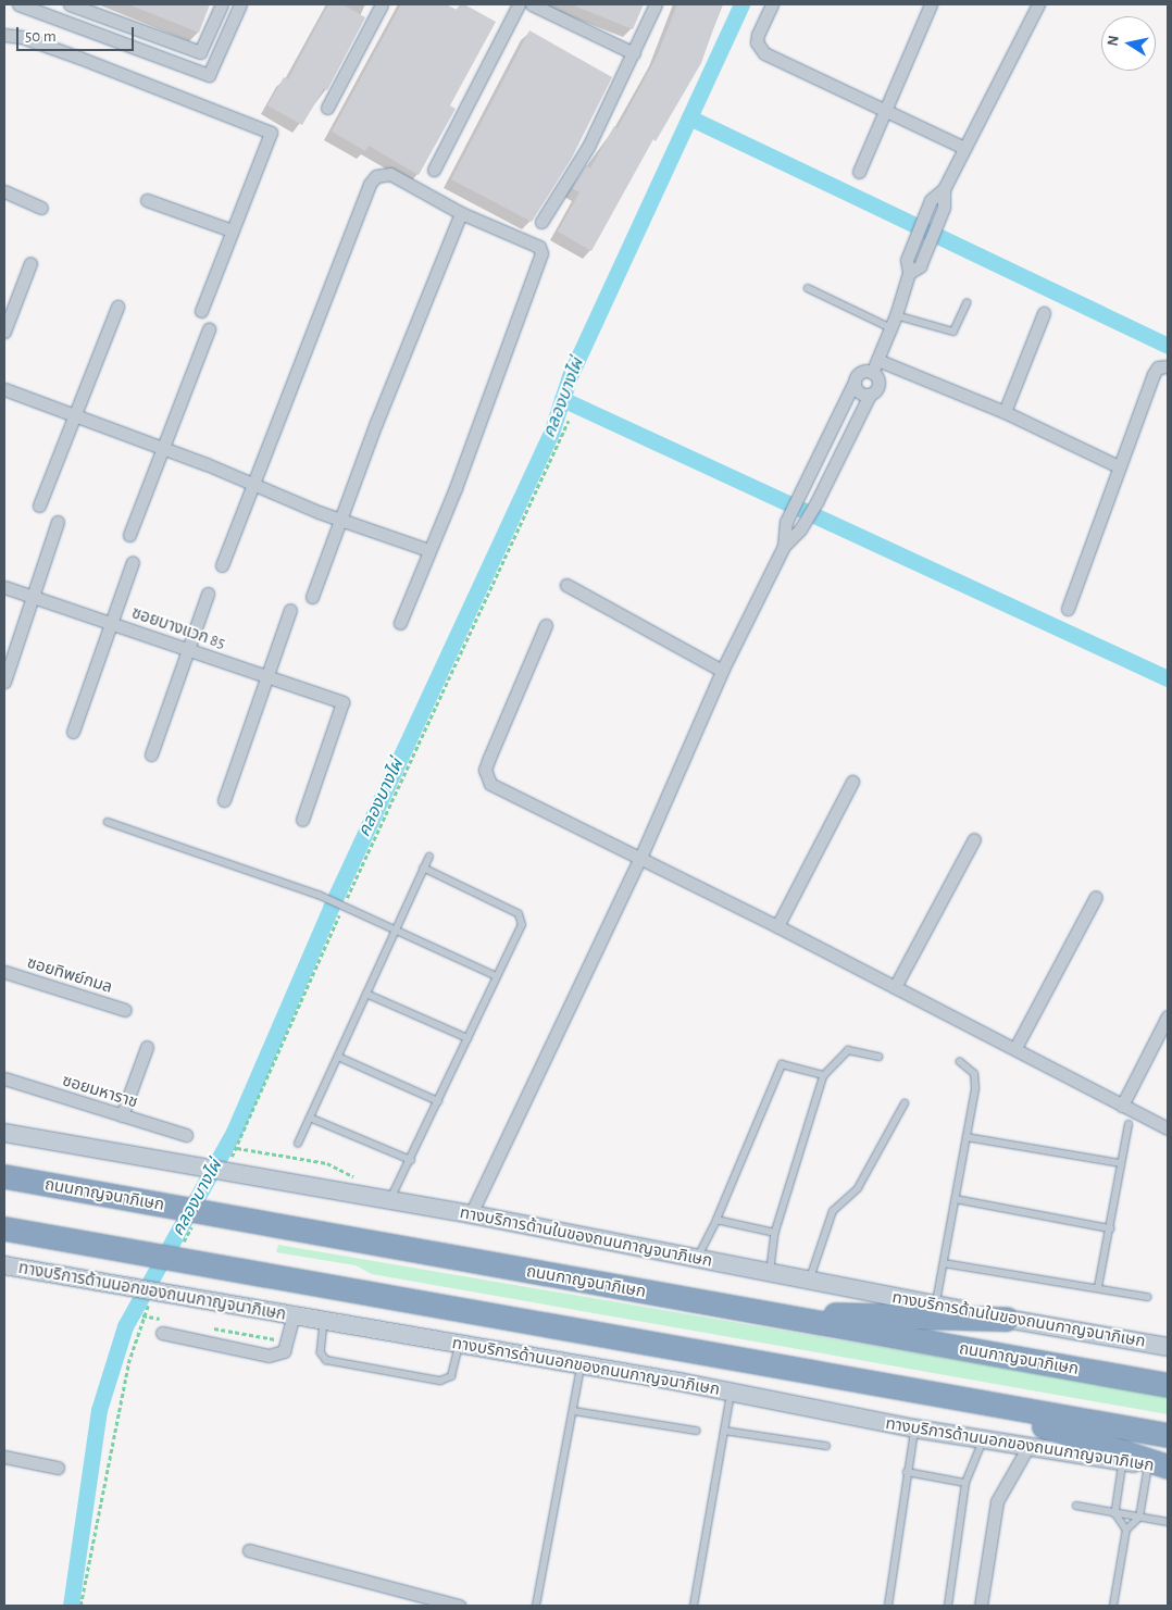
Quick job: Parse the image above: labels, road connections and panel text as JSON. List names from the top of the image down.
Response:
{
  "streets": {
    "highway": ["ถนนกาญจนาภิเษก"],
    "main road": ["ทางบริการด้านในของถนนกาญจนาภิเษก", "ทางบริการด้านนอกของถนนกาญจนาภิเษก"],
    "street": ["ซอยบางแวก 85", "ซอยทิพย์กมล", "ซอยมหาราช"]
  },
  "water": ["คลองบางไผ่"],
  "scale_bar": "50 m",
  "north": "left"
}
